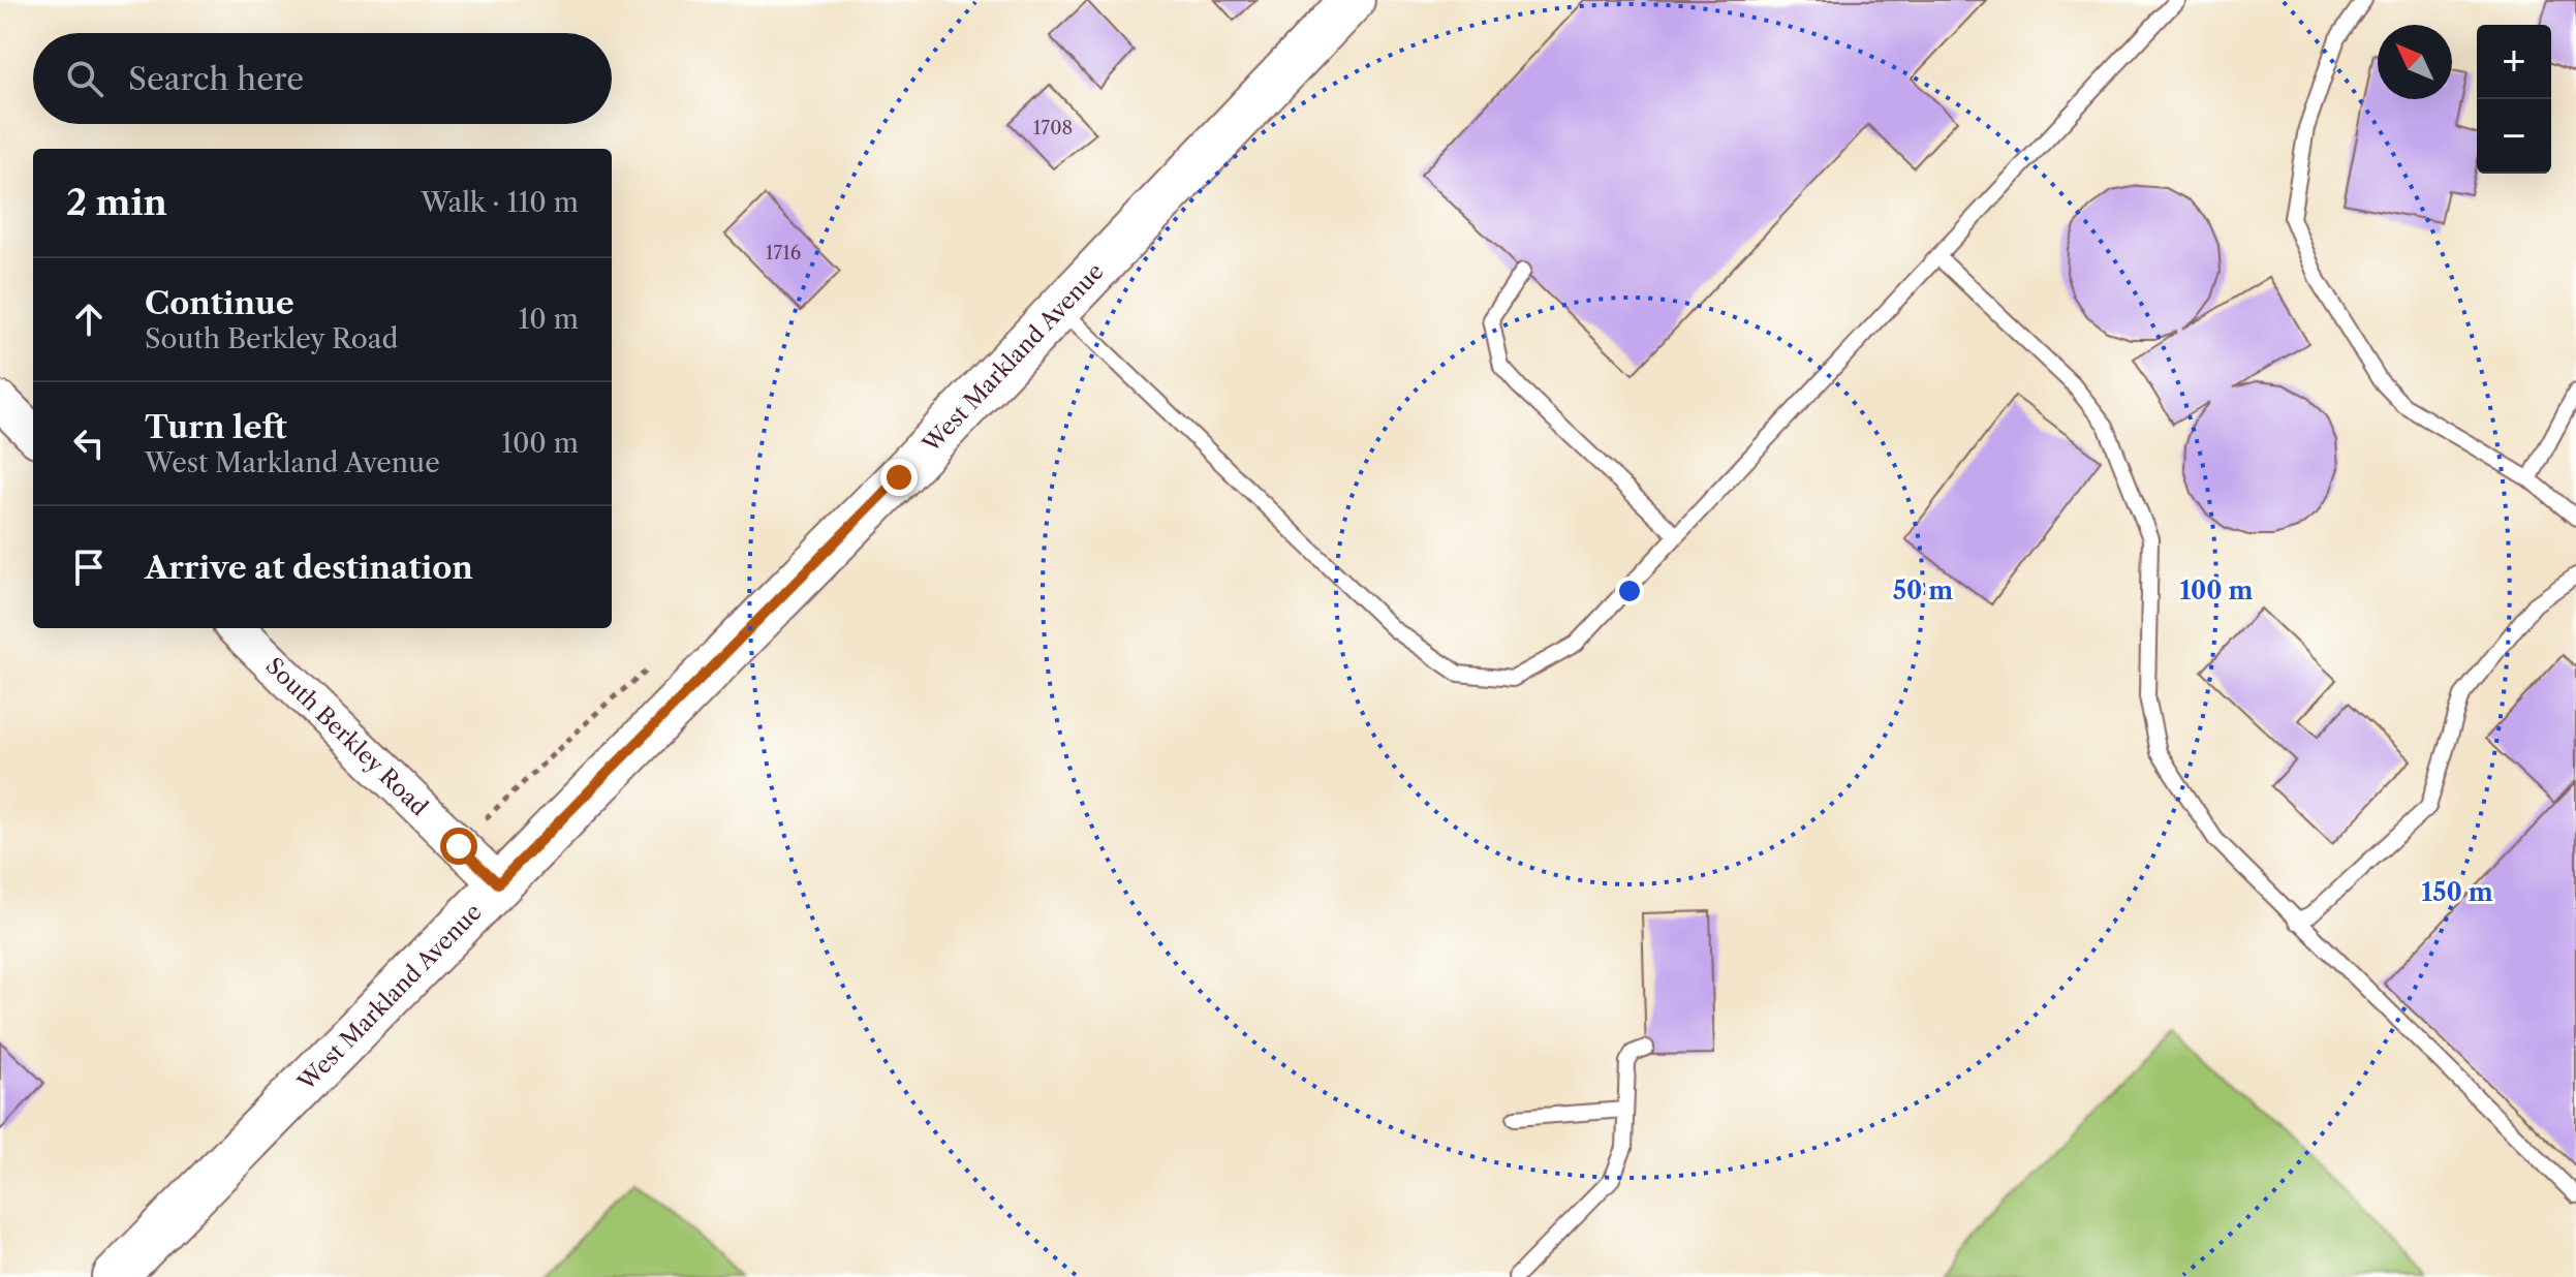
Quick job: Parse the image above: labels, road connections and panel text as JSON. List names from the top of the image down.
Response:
{
  "streets": {
    "main road": ["West Markland Avenue"],
    "street": ["South Berkley Road"]
  },
  "crossings": [
    ["West Markland Avenue", "South Berkley Road"]
  ],
  "house_numbers": ["1708", "1716"],
  "north": "top left",
  "page": {
    "map_buttons": ["+", "−"],
    "search": "Search here",
    "heading": ["2 min", "Walk · 110 m"],
    "list": [
      ["Continue", "South Berkley Road", "10 m"],
      ["Turn left", "West Markland Avenue", "100 m"],
      "Arrive at destination"
    ]
  },
  "rings": ["50 m", "100 m", "150 m"]
}
